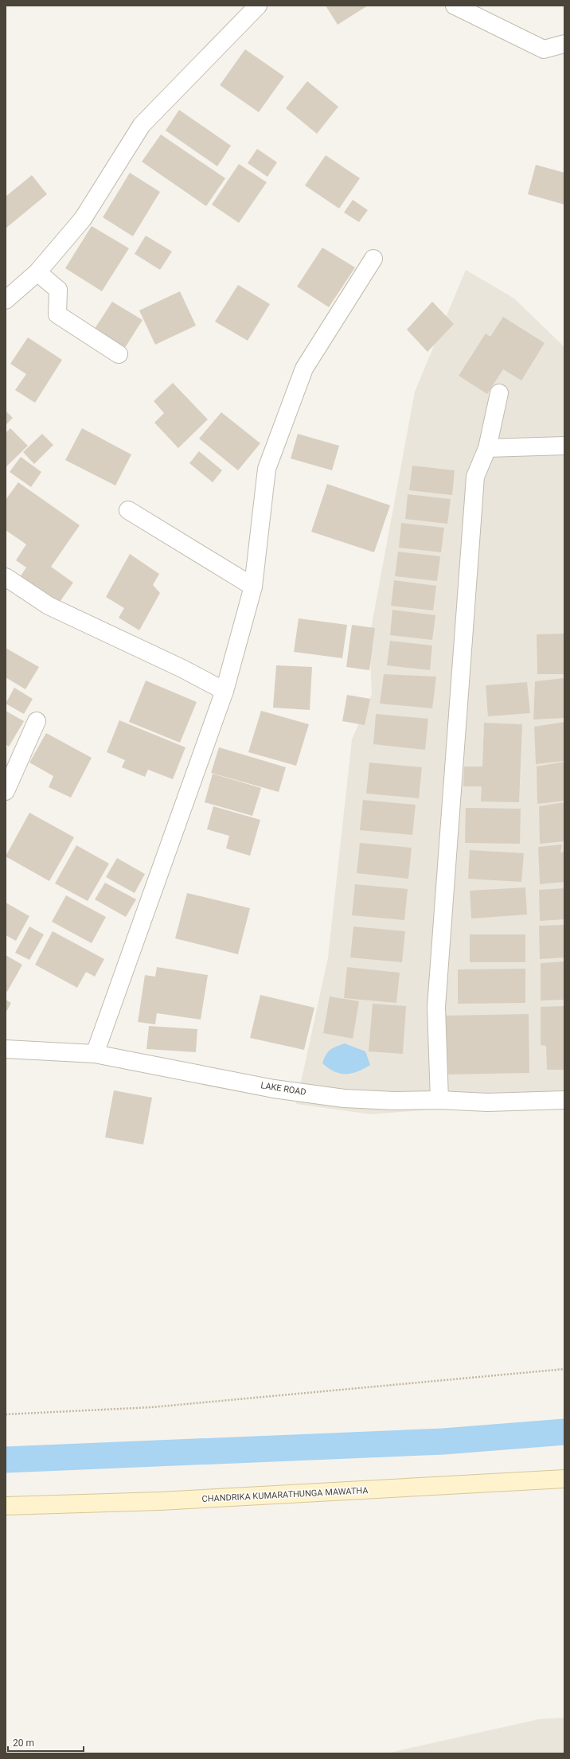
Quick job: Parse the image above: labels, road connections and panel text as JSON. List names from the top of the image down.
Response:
{
  "streets": {
    "main road": ["CHANDRIKA KUMARATHUNGA MAWATHA"],
    "street": ["LAKE ROAD"]
  },
  "scale_bar": "20 m"
}
